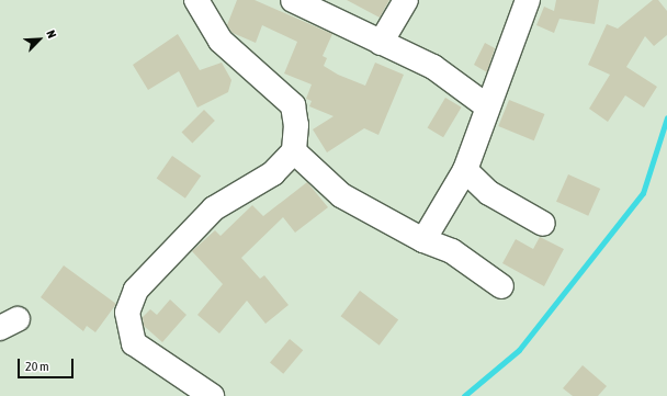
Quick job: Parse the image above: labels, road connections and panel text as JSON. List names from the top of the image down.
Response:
{
  "scale_bar": "20 m",
  "north": "top right"
}
